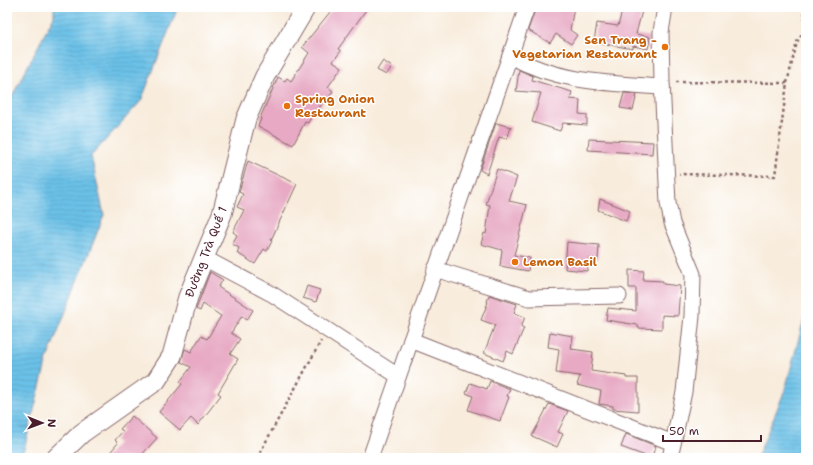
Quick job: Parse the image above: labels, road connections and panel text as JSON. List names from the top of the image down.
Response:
{
  "streets": {
    "street": ["Đường Trà Quế 1"]
  },
  "places": ["Sen Trang - Vegetarian Restaurant", "Spring Onion Restaurant", "Lemon Basil"],
  "scale_bar": "50 m",
  "north": "right"
}
